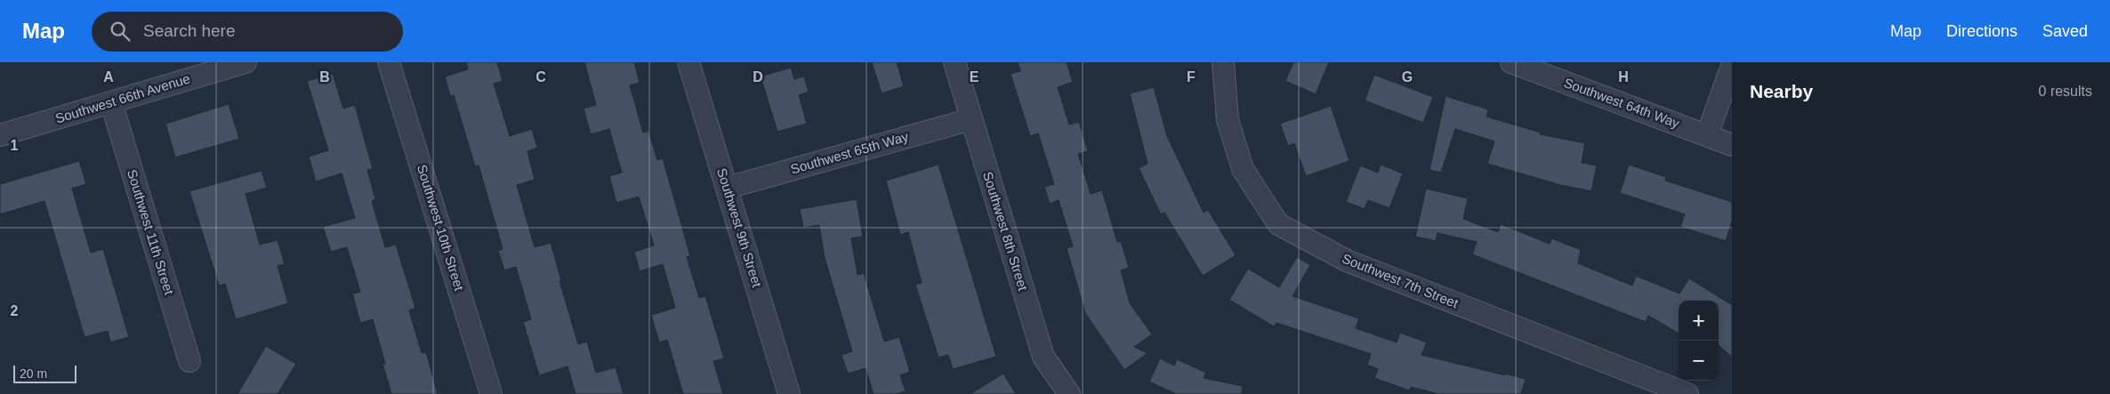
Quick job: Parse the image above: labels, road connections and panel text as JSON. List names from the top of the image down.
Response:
{
  "streets": {
    "street": [
      "Southwest 66th Avenue",
      "Southwest 64th Way",
      "Southwest 65th Way",
      "Southwest 10th Street",
      "Southwest 9th Street",
      "Southwest 8th Street",
      "Southwest 11th Street",
      "Southwest 7th Street"
    ]
  },
  "crossings": [
    ["Southwest 66th Avenue", "Southwest 11th Street"],
    ["Southwest 65th Way", "Southwest 9th Street"],
    ["Southwest 65th Way", "Southwest 8th Street"]
  ],
  "scale_bar": "20 m",
  "page": {
    "header": "Map",
    "search": "Search here",
    "nav": ["Map", "Directions", "Saved"],
    "heading": ["Nearby", "0 results"],
    "map_buttons": ["+", "−"],
    "scale": "20 m"
  },
  "grid": {
    "columns": [
      "A",
      "B",
      "C",
      "D",
      "E",
      "F",
      "G",
      "H"
    ],
    "rows": ["1", "2"]
  }
}
